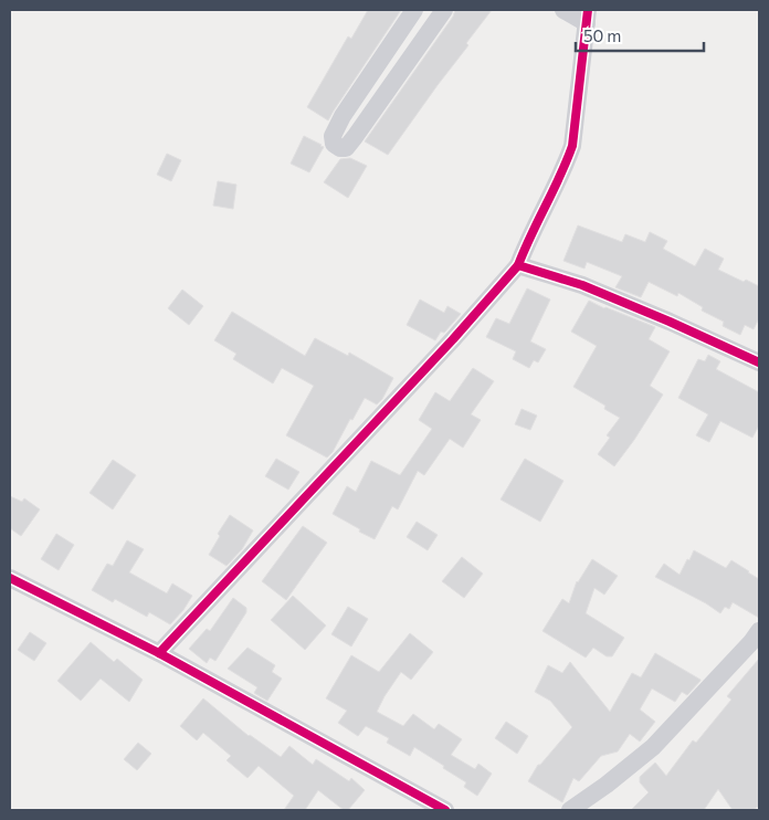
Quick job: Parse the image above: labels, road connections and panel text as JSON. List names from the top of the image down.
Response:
{
  "scale_bar": "50 m"
}
